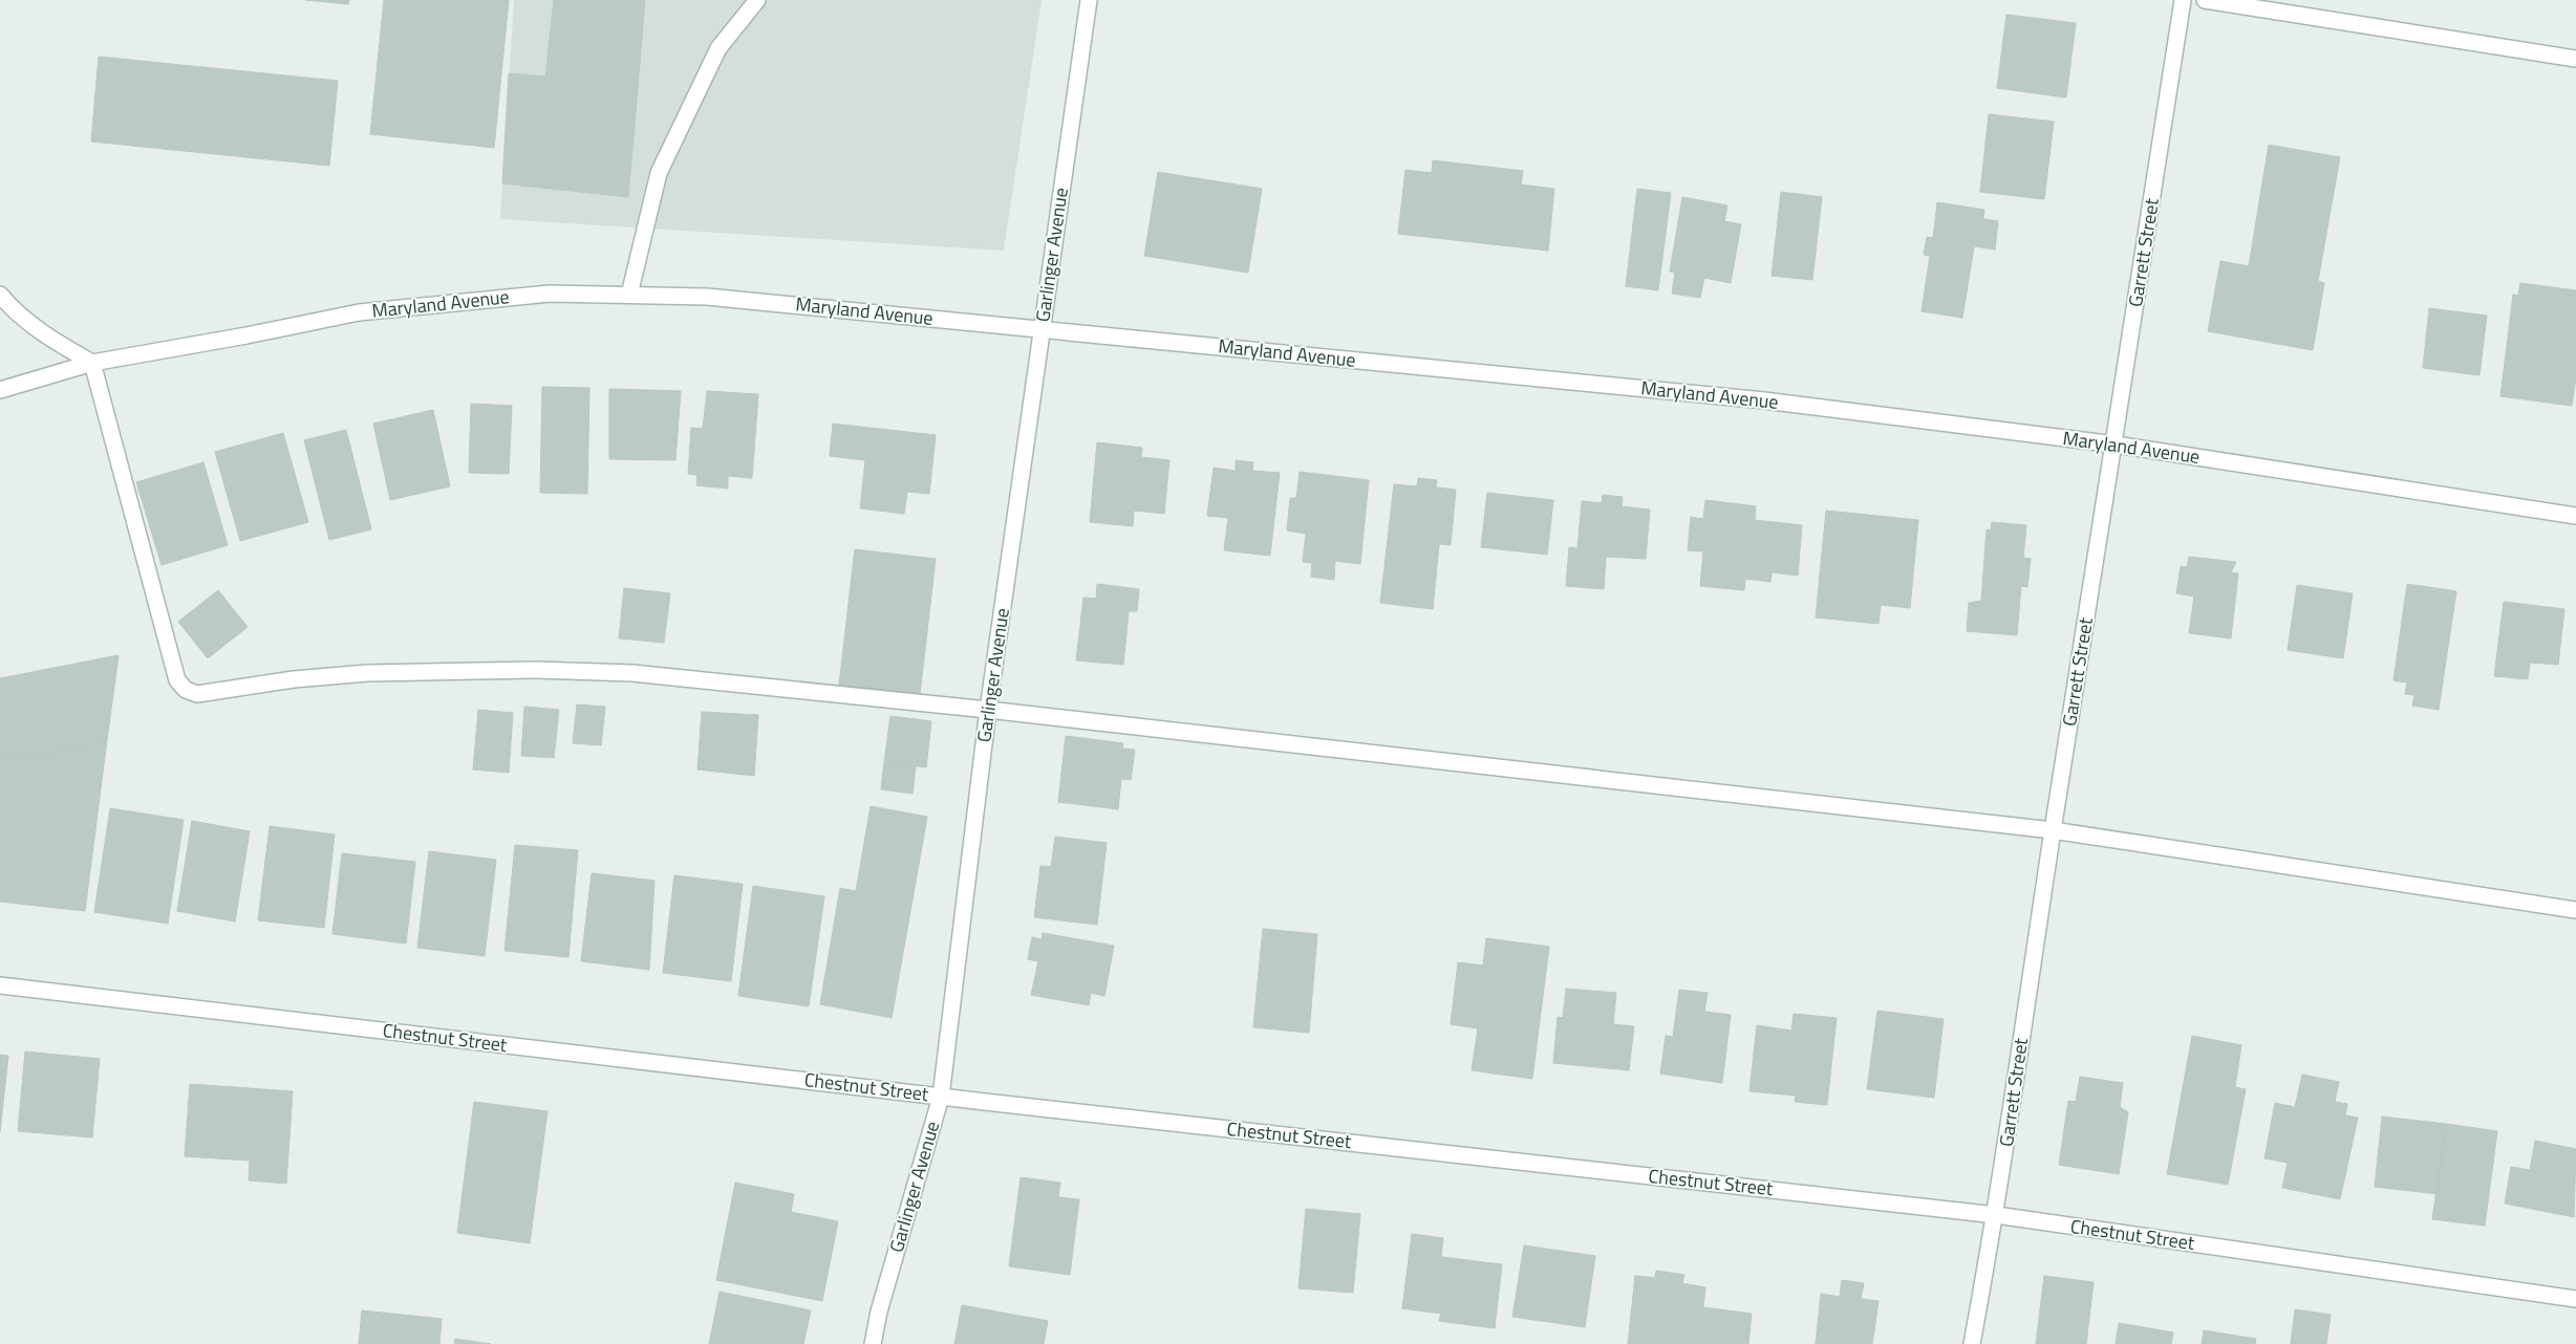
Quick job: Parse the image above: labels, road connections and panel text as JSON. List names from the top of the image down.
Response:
{
  "streets": {
    "street": [
      "Garrett Street",
      "Garlinger Avenue",
      "Maryland Avenue",
      "Chestnut Street"
    ]
  },
  "crossings": [
    ["Garrett Street", "Maryland Avenue"],
    ["Garrett Street", "Chestnut Street"],
    ["Garlinger Avenue", "Maryland Avenue"],
    ["Garlinger Avenue", "Chestnut Street"]
  ]
}
